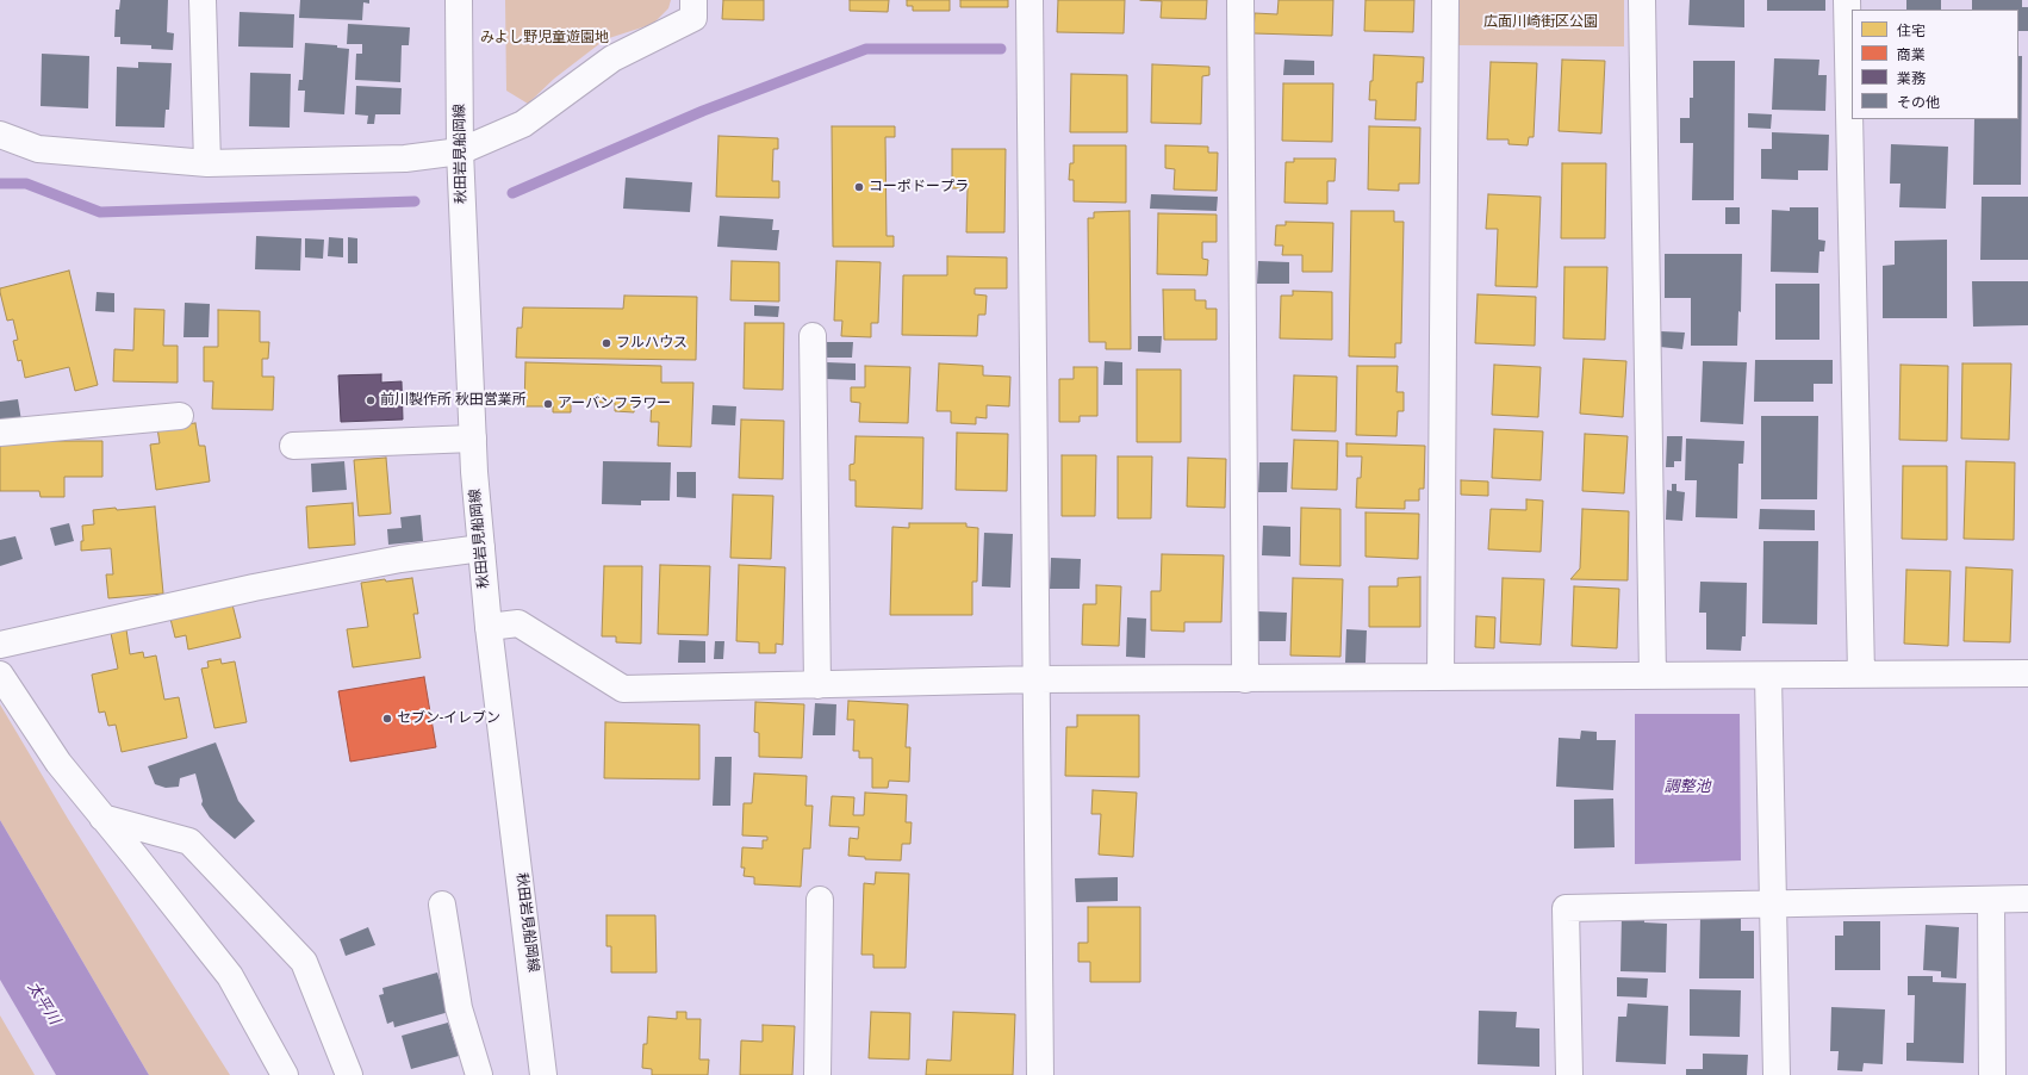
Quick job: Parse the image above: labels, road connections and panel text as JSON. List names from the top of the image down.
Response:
{
  "streets": {
    "street": ["秋田岩見船岡線"]
  },
  "water": ["調整池", "太平川"],
  "parks": ["広面川崎街区公園", "みよし野児童遊園地"],
  "places": [
    "コーポドープラ",
    "フルハウス",
    "前川製作所 秋田営業所",
    "アーバンフラワー",
    "セブン-イレブン"
  ],
  "legend": [
    "住宅",
    "商業",
    "業務",
    "その他"
  ]
}
